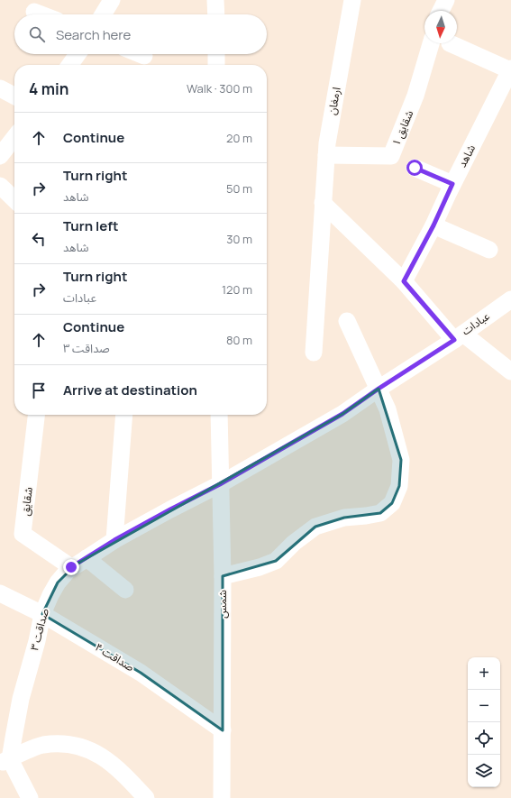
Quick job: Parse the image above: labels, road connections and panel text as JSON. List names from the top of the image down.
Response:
{
  "streets": {
    "street": [
      "ارمغان",
      "شقایق ۱",
      "شاهد",
      "عبادات",
      "شقایق",
      "شمس",
      "صداقت ۳",
      "صداقت ۴"
    ]
  },
  "crossings": [
    ["ارمغان", "شقایق ۱"],
    ["عبادات", "شمس"],
    ["عبادات", "صداقت ۳"],
    ["شقایق", "صداقت ۳"],
    ["شمس", "صداقت ۳"],
    ["شمس", "صداقت ۴"],
    ["صداقت ۳", "صداقت ۴"]
  ],
  "north": "bottom",
  "page": {
    "search": "Search here",
    "heading": ["4 min", "Walk · 300 m"],
    "list": [
      ["Continue", "20 m"],
      ["Turn right", "شاهد", "50 m"],
      ["Turn left", "شاهد", "30 m"],
      ["Turn right", "عبادات", "120 m"],
      ["Continue", "صداقت ۳", "80 m"],
      "Arrive at destination"
    ],
    "map_buttons": ["+", "−"]
  }
}
